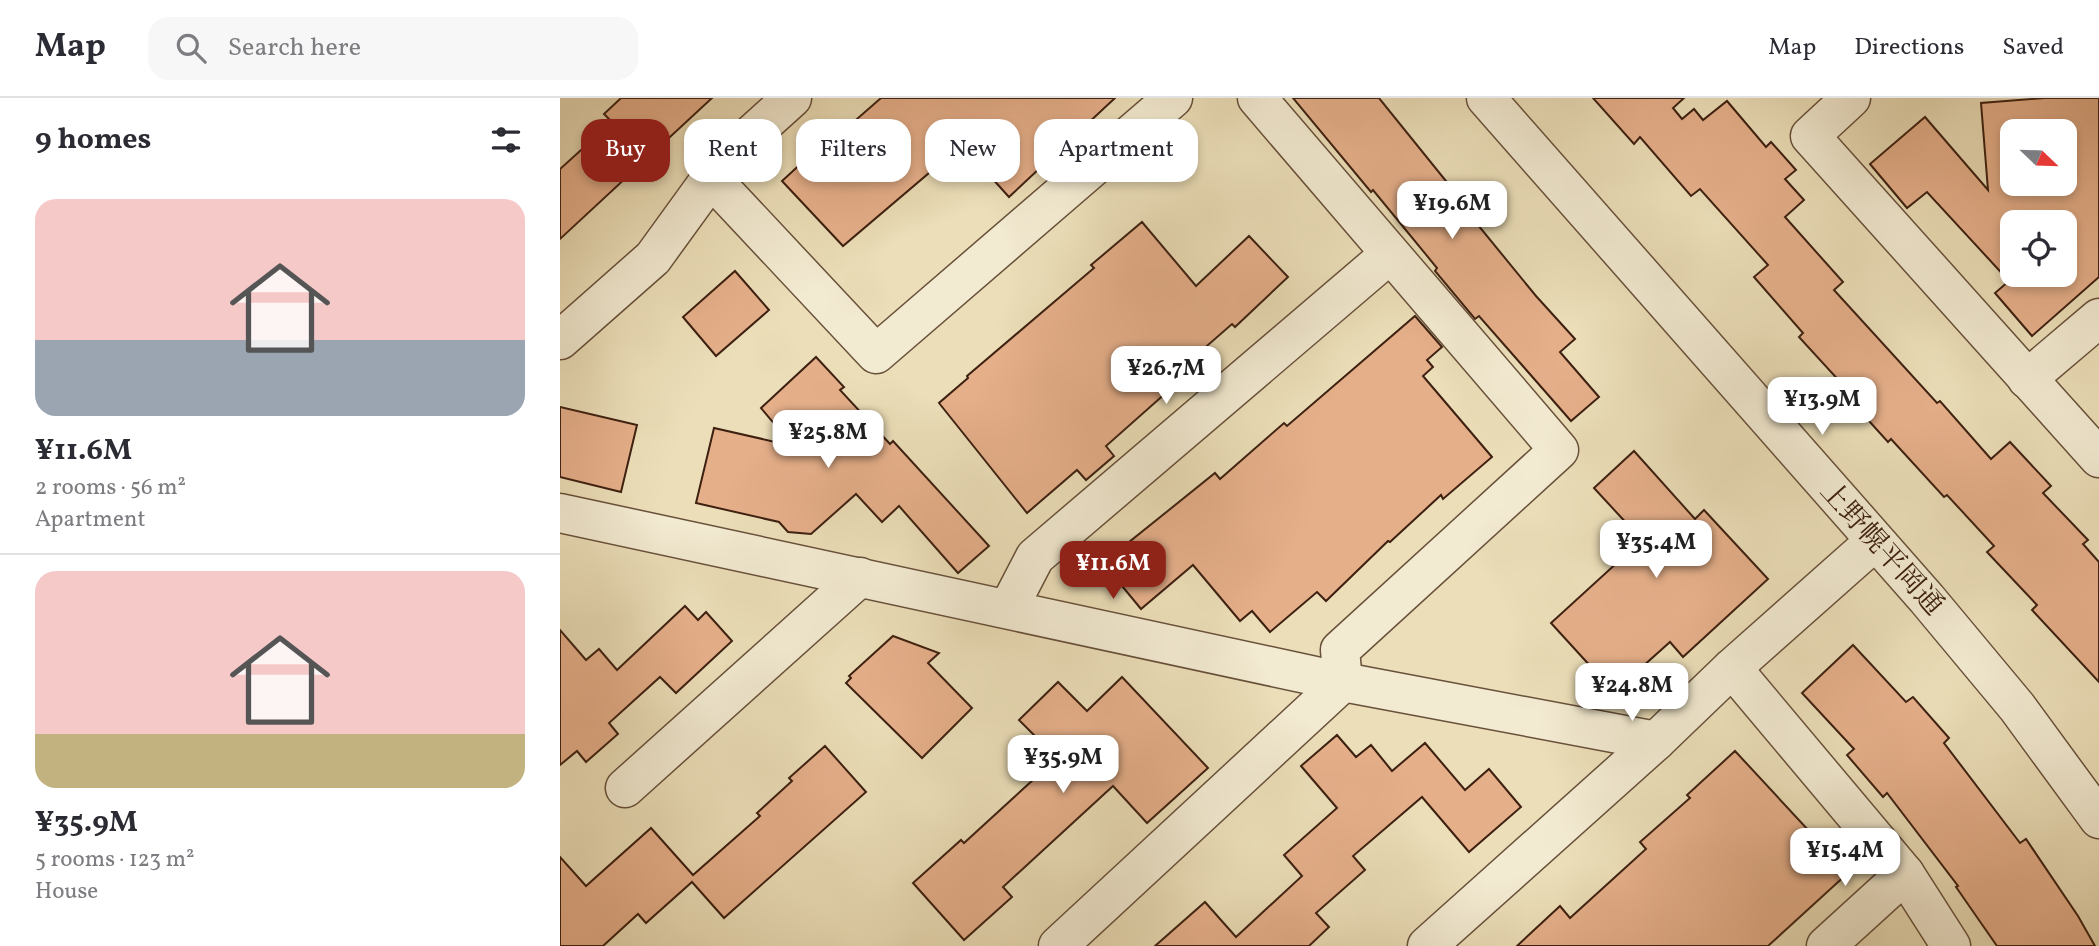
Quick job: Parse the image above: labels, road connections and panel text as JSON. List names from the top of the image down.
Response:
{
  "streets": {
    "street": ["上野幌平岡通"]
  },
  "north": "bottom right",
  "page": {
    "header": "Map",
    "search": "Search here",
    "nav": ["Map", "Directions", "Saved"],
    "heading": "9 homes",
    "chip": [
      "Buy",
      "Rent",
      "Filters",
      "New",
      "Apartment"
    ],
    "price": [
      "¥19.6M",
      "¥26.7M",
      "¥13.9M",
      "¥25.8M",
      "¥35.4M",
      "¥11.6M",
      "¥24.8M",
      "¥35.9M",
      "¥15.4M"
    ],
    "list": [
      {
        "name": "¥11.6M",
        "note": "2 rooms · 56 m² · Apartment"
      },
      {
        "name": "¥35.9M",
        "note": "5 rooms · 123 m² · House"
      }
    ]
  }
}
